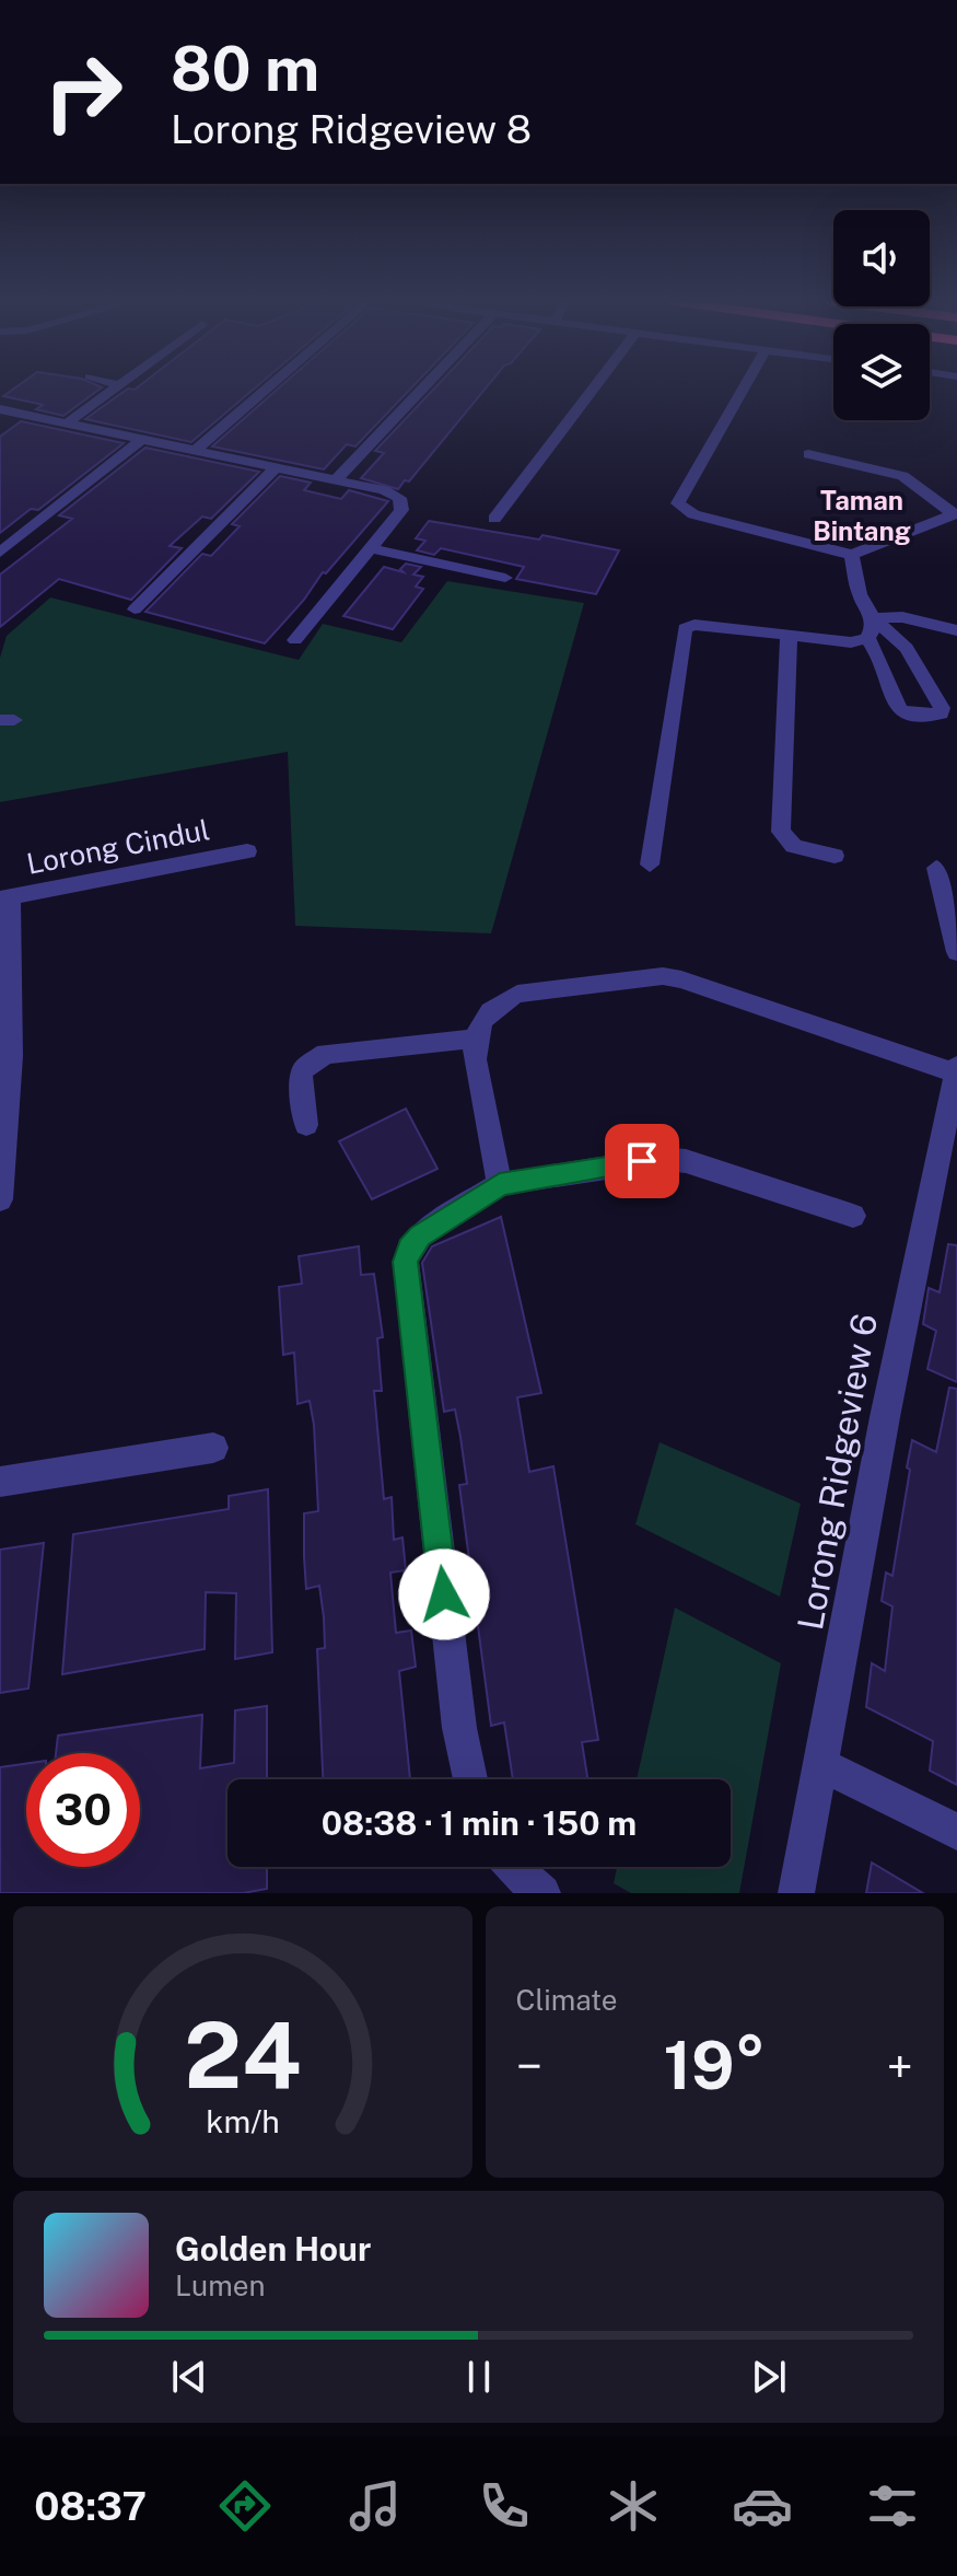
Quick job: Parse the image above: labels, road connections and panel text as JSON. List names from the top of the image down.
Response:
{
  "streets": {
    "street": ["Lorong Cindul", "Lorong Ridgeview 6"]
  },
  "districts": ["Taman Bintang"],
  "page": {
    "turn": ["80 m", "Lorong Ridgeview 8"],
    "limit": "30",
    "trip": "08:38 · 1 min · 150 m",
    "tile": "Climate",
    "heat": ["−", "19°", "+"],
    "song": ["Golden Hour", "Lumen"],
    "tabs": "08:37",
    "gauge": ["24", "km/h"]
  }
}
